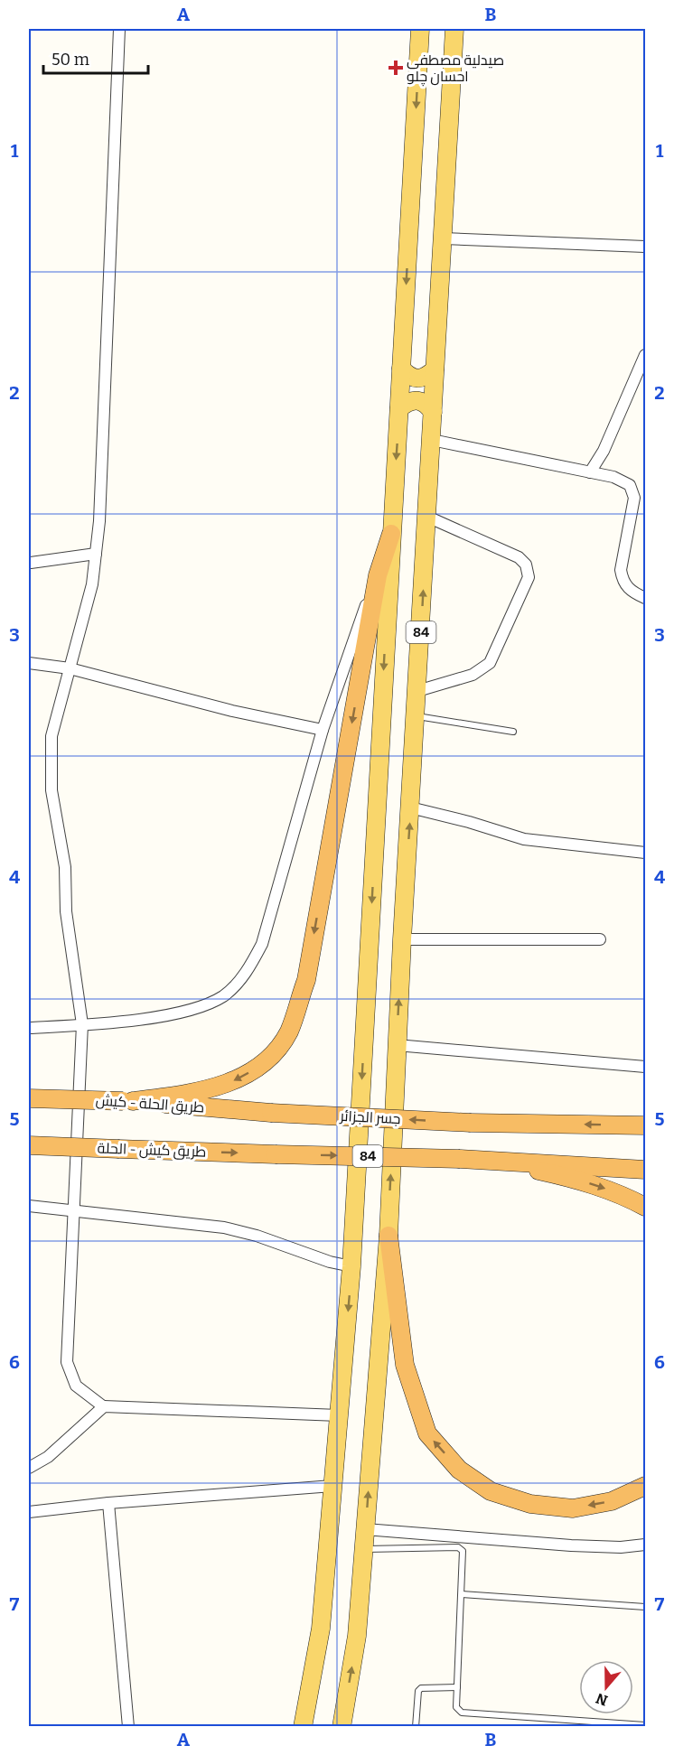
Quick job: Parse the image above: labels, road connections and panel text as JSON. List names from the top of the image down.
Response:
{
  "streets": {
    "highway": [
      "84",
      "طريق الحلة - كيش",
      "جسر الجزائر",
      "طريق كيش - الحلة"
    ]
  },
  "crossings": [
    ["طريق الحلة - كيش", "جسر الجزائر"]
  ],
  "one_way": ["طريق كيش - الحلة"],
  "places": {
    "health": ["صيدلية مصطفى احسان چلو"]
  },
  "scale_bar": "50 m",
  "north": "bottom",
  "grid": {
    "columns": ["A", "B"],
    "rows": [
      "1",
      "2",
      "3",
      "4",
      "5",
      "6",
      "7"
    ]
  }
}
